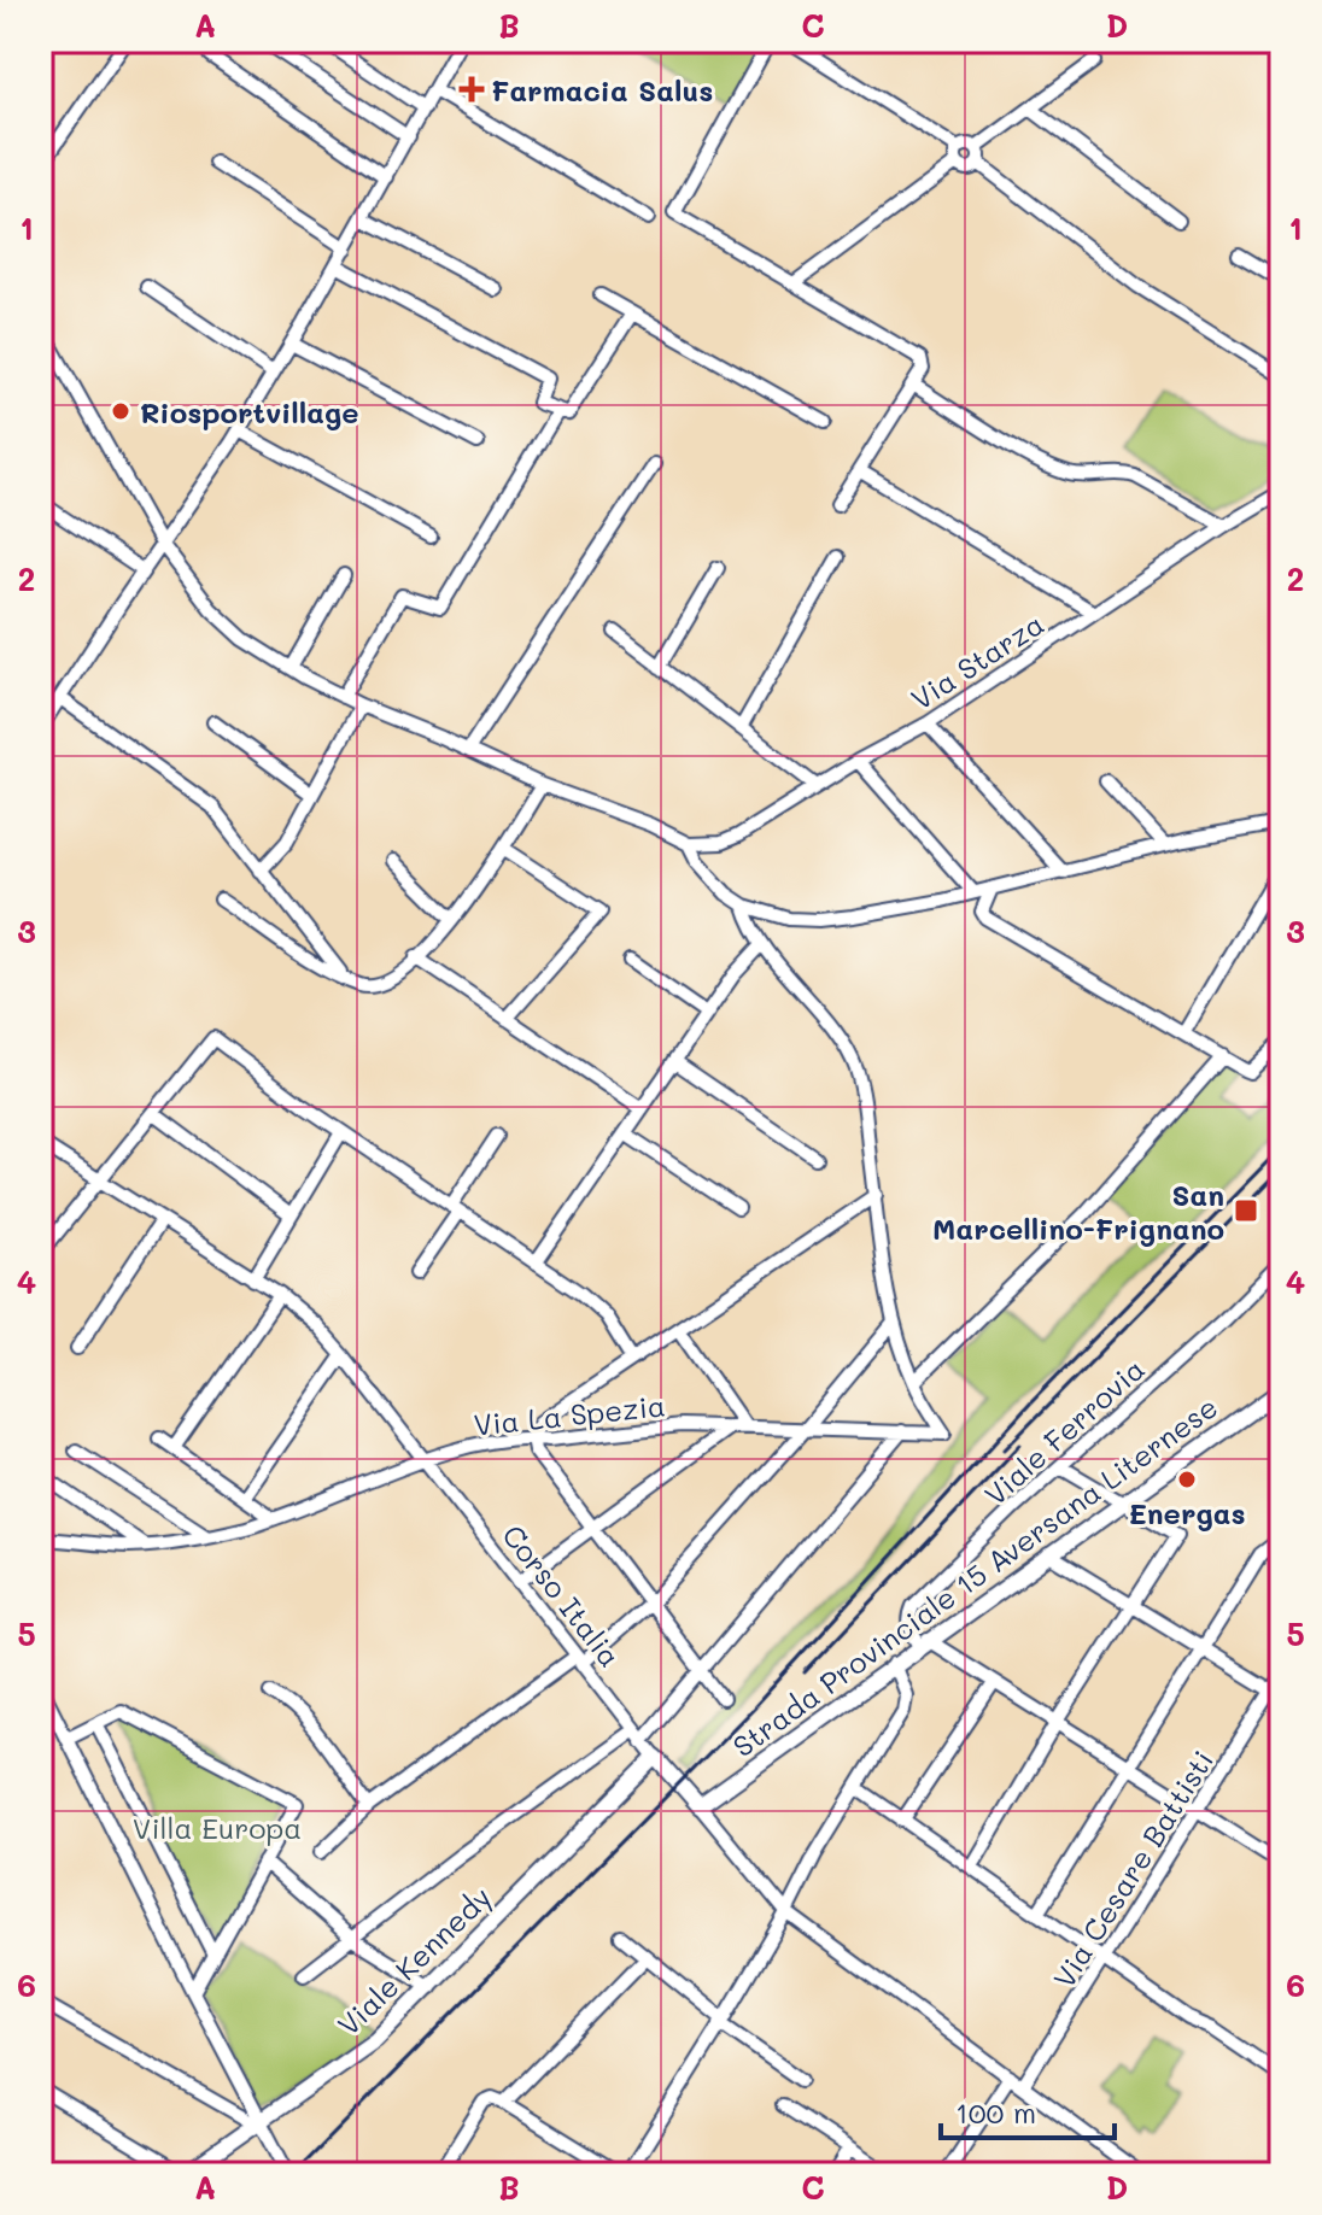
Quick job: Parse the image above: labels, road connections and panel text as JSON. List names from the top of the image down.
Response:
{
  "streets": {
    "main road": ["Strada Provinciale 15 Aversana Liternese", "Corso Italia", "Viale Kennedy"],
    "street": [
      "Via Starza",
      "Via La Spezia",
      "Viale Ferrovia",
      "Via Cesare Battisti"
    ]
  },
  "crossings": [
    ["Via La Spezia", "Corso Italia"],
    ["Viale Ferrovia", "Strada Provinciale 15 Aversana Liternese"],
    ["Strada Provinciale 15 Aversana Liternese", "Corso Italia"],
    ["Corso Italia", "Via Cesare Battisti"],
    ["Corso Italia", "Viale Kennedy"]
  ],
  "parks": ["Villa Europa"],
  "places": {
    "health": ["Farmacia Salus"],
    "other": ["Riosportvillage", "Energas"],
    "transit": ["San Marcellino-Frignano"]
  },
  "scale_bar": "100 m",
  "grid": {
    "columns": [
      "A",
      "B",
      "C",
      "D"
    ],
    "rows": [
      "1",
      "2",
      "3",
      "4",
      "5",
      "6"
    ]
  }
}
